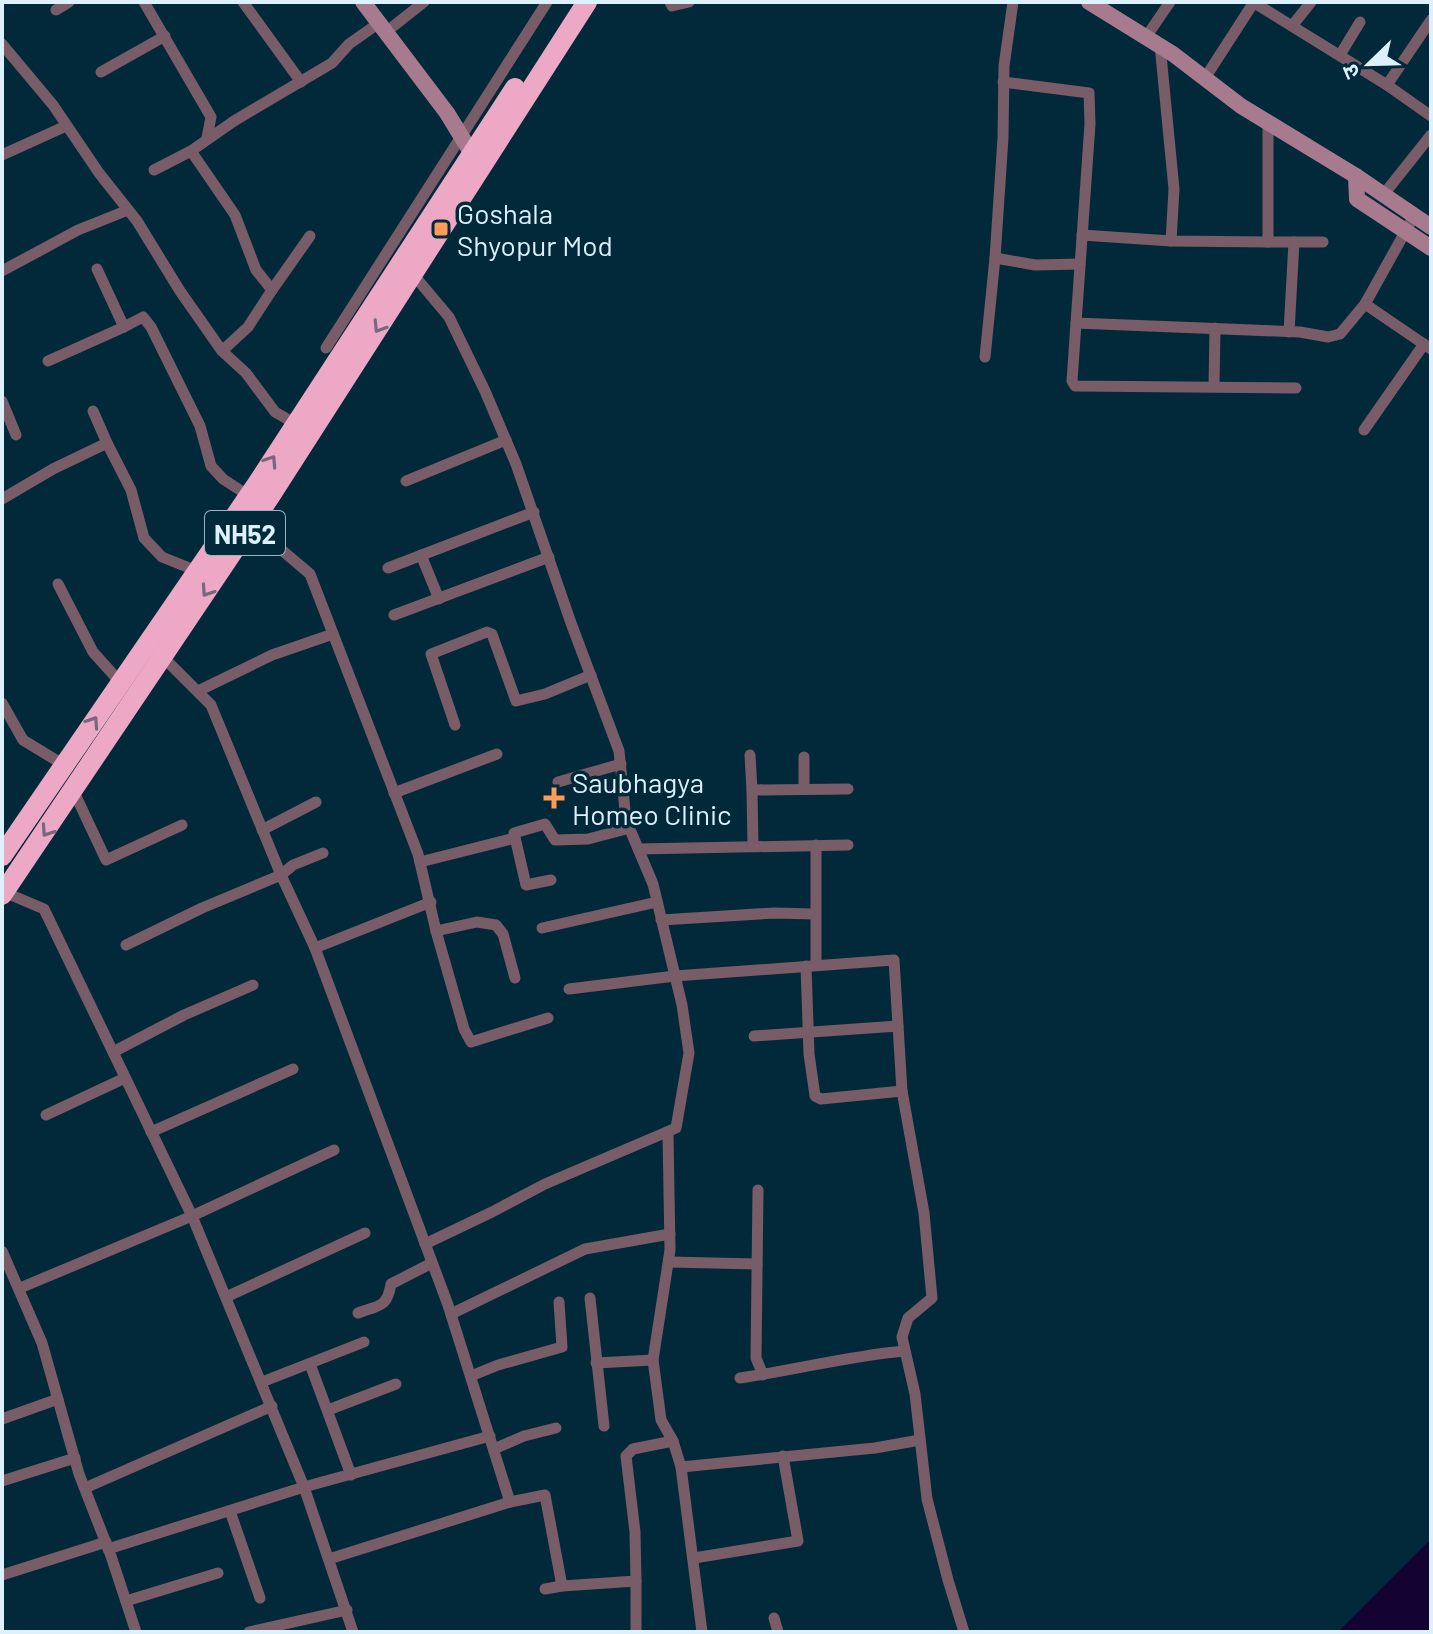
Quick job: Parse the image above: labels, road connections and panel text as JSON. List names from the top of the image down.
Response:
{
  "streets": {
    "highway": ["NH52"]
  },
  "places": {
    "transit": ["Goshala Shyopur Mod"],
    "health": ["Saubhagya Homeo Clinic"]
  },
  "north": "bottom left"
}
